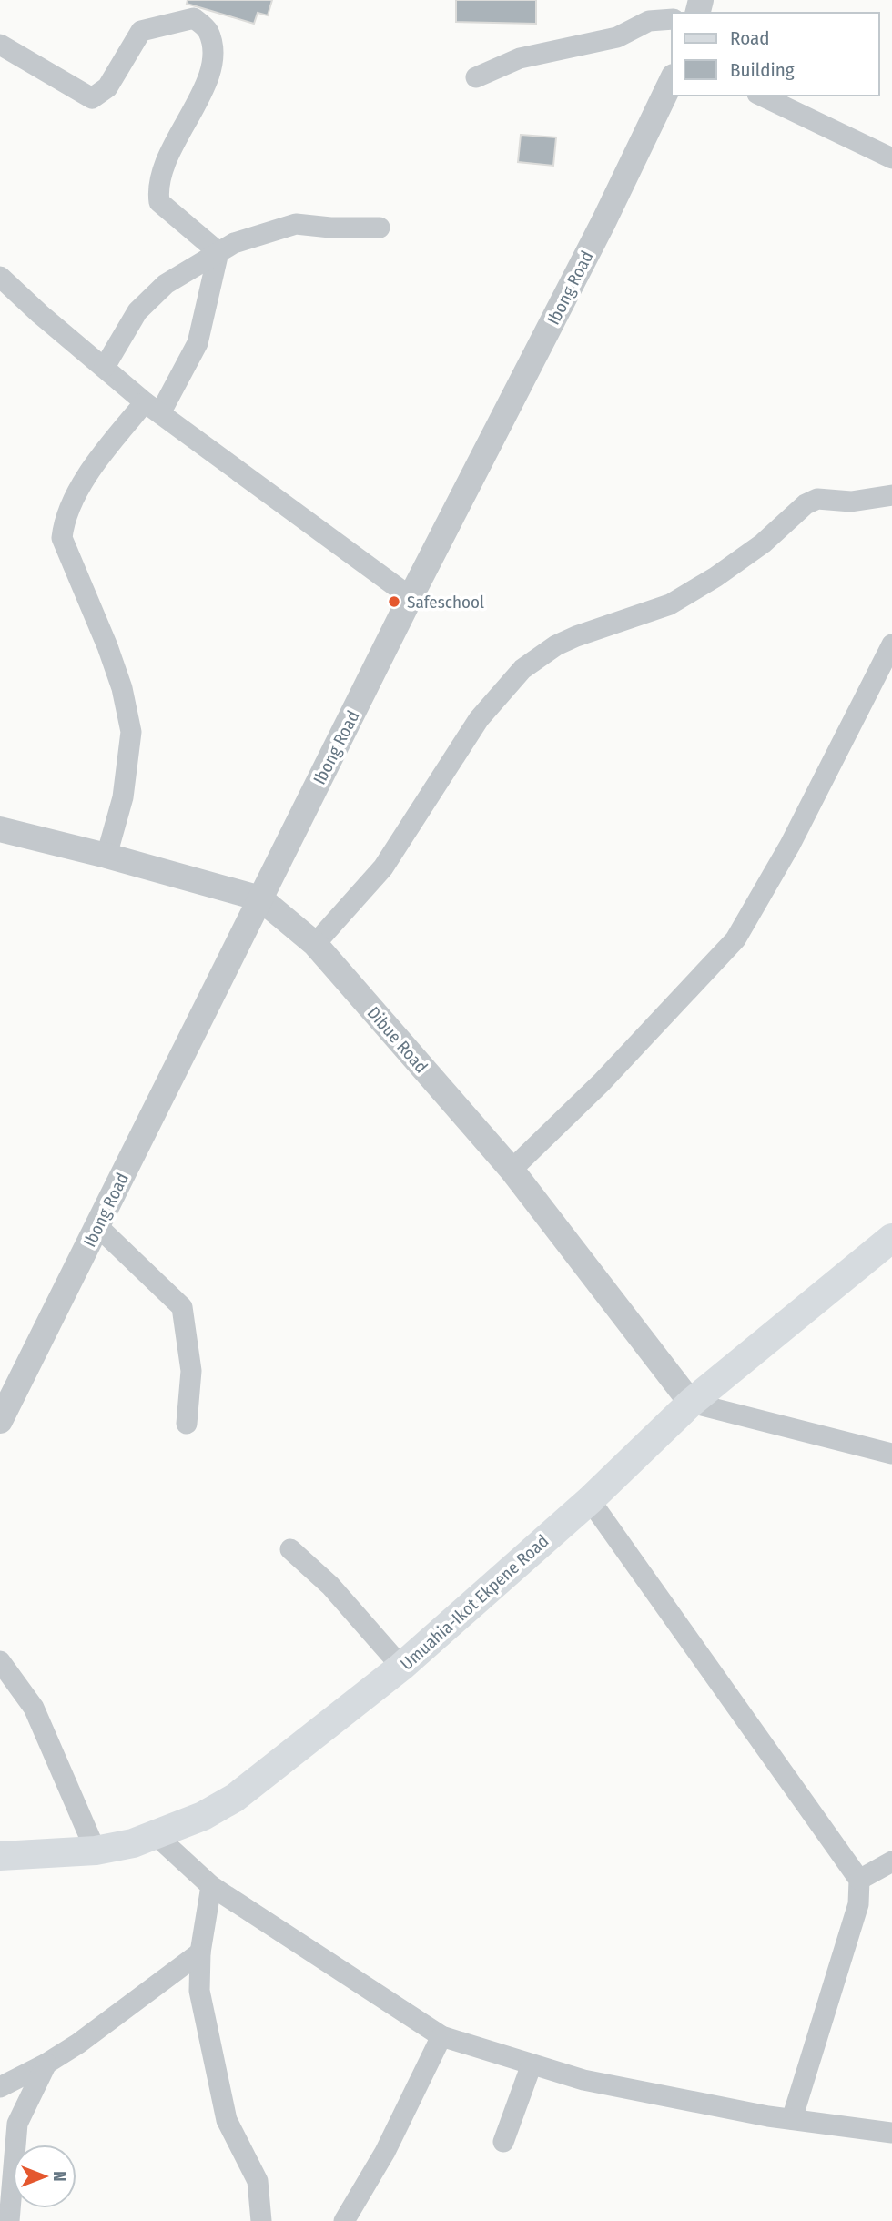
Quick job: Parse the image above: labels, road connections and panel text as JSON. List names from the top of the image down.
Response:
{
  "streets": {
    "main road": ["Umuahia-Ikot Ekpene Road"],
    "street": ["Ibong Road", "Dibue Road"]
  },
  "crossings": [
    ["Ibong Road", "Dibue Road"],
    ["Dibue Road", "Umuahia-Ikot Ekpene Road"]
  ],
  "places": ["Safeschool"],
  "legend": ["Road", "Building"],
  "north": "right"
}
